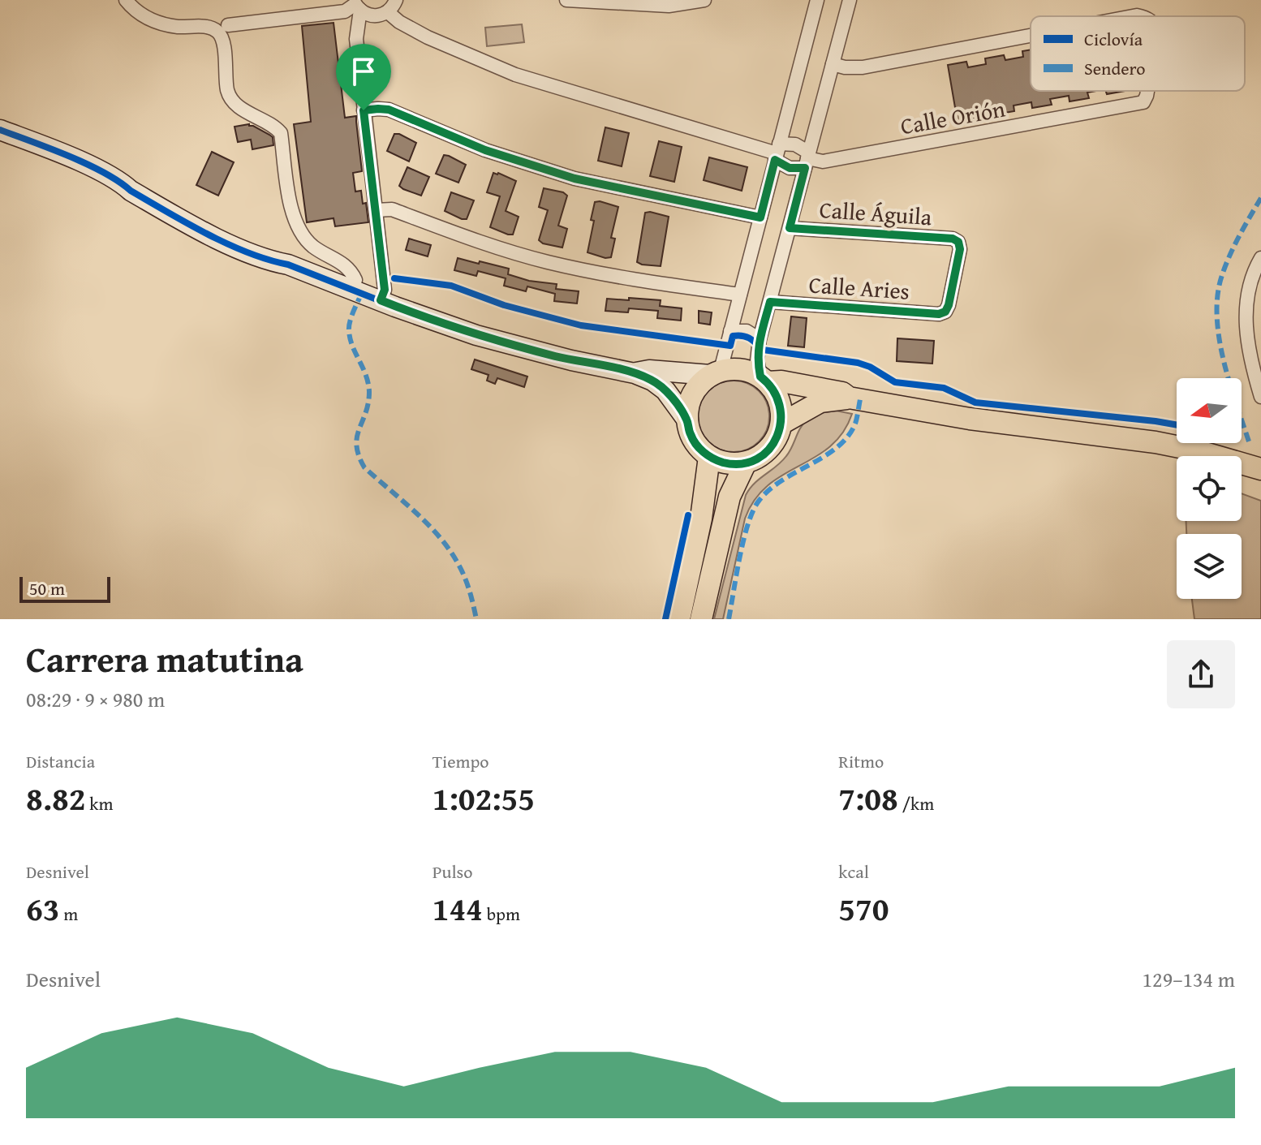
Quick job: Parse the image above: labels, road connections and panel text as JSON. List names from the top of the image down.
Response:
{
  "streets": {
    "street": ["Calle Orión", "Calle Águila", "Calle Aries"]
  },
  "crossings": [
    ["Calle Águila", "Calle Aries"]
  ],
  "legend": ["Ciclovía", "Sendero"],
  "scale_bar": "50 m",
  "north": "left",
  "page": {
    "scale": "50 m",
    "heading": ["Carrera matutina", "08:29 · 9 × 980 m"],
    "stats": [
      ["Distancia", "8.82 km"],
      ["Tiempo", "1:02:55"],
      ["Ritmo", "7:08 /km"],
      ["Desnivel", "63 m"],
      ["Pulso", "144 bpm"],
      ["kcal", "570"]
    ],
    "chart": ["Desnivel", "129–134 m"]
  }
}
